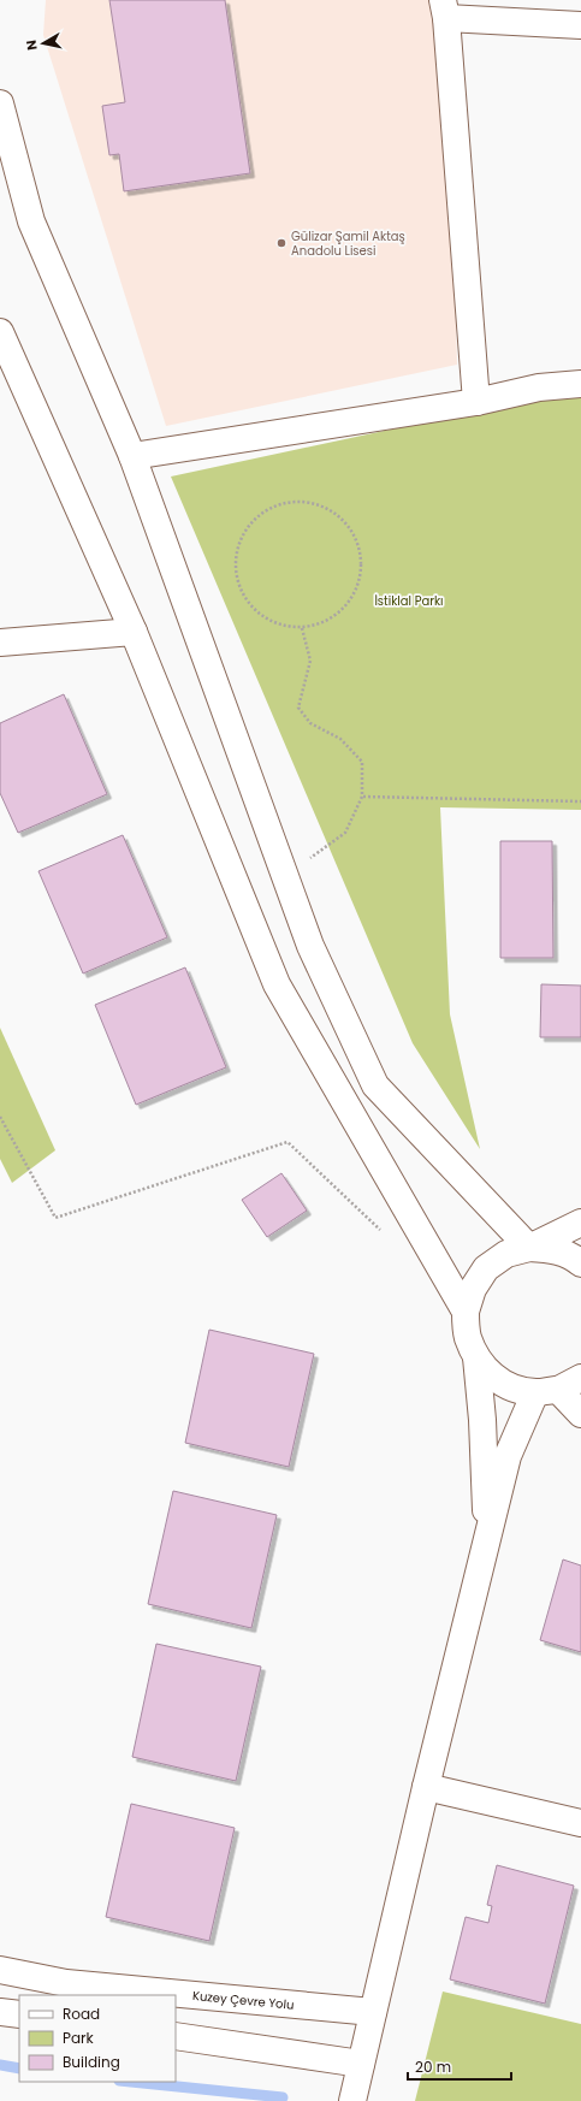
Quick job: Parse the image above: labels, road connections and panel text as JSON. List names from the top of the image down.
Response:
{
  "streets": {
    "main road": ["Kuzey Çevre Yolu"]
  },
  "parks": ["İstiklal Parkı"],
  "places": ["Gülizar Şamil Aktaş Anadolu Lisesi"],
  "legend": ["Road", "Park", "Building"],
  "scale_bar": "20 m",
  "north": "left"
}
